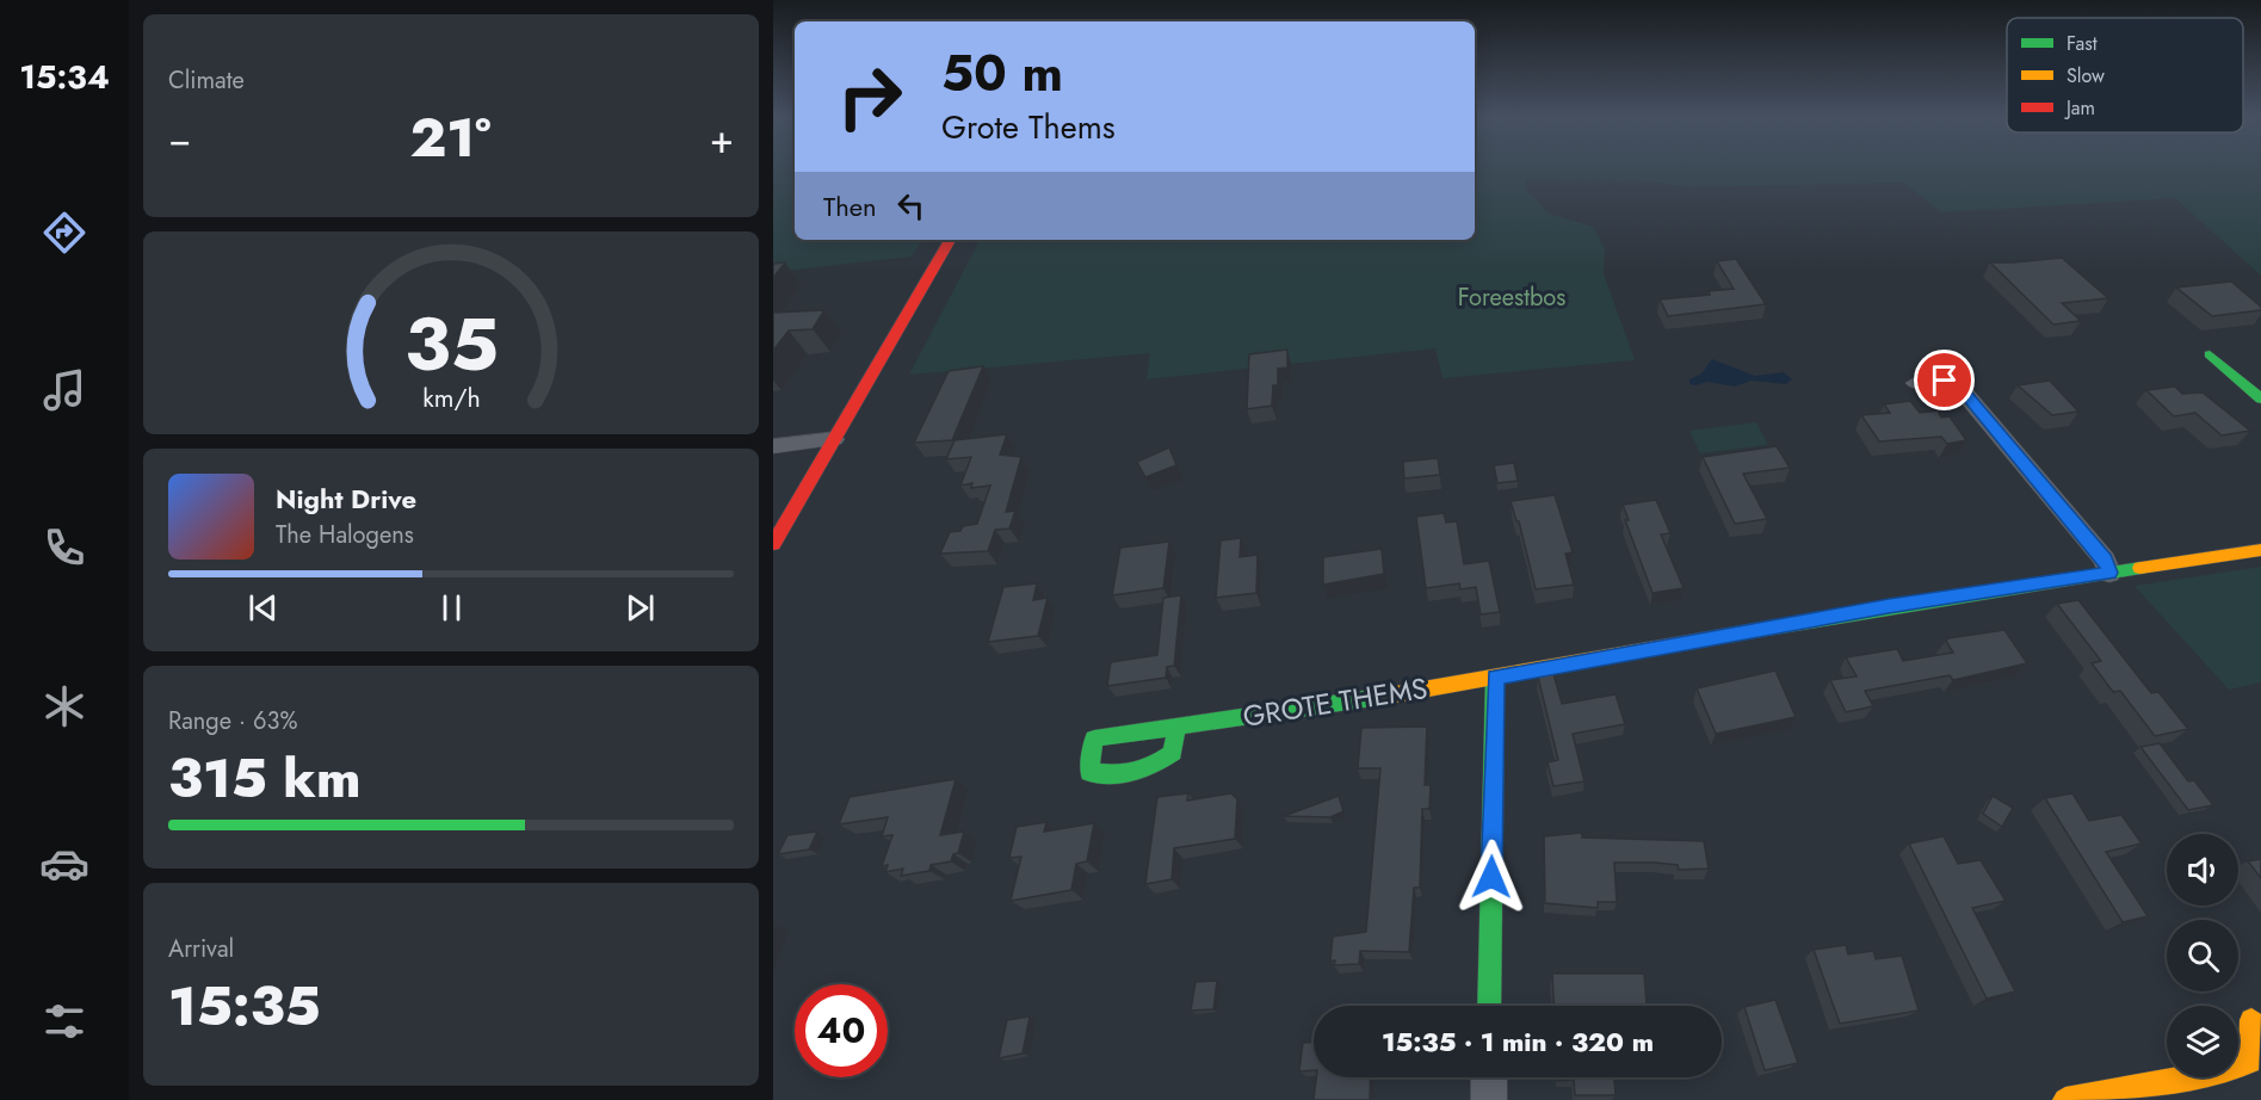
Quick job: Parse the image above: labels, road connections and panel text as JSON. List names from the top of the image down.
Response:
{
  "streets": {
    "street": ["GROTE THEMS"]
  },
  "parks": ["Foreestbos"],
  "legend": ["Fast", "Slow", "Jam"],
  "page": {
    "tabs": "15:34",
    "tile": [
      "Climate",
      ["Range · 63%", "315 km"],
      ["Arrival", "15:35"]
    ],
    "turn": ["50 m", "Grote Thems"],
    "heat": ["−", "21°", "+"],
    "then": "Then",
    "song": ["Night Drive", "The Halogens"],
    "limit": "40",
    "trip": "15:35 · 1 min · 320 m",
    "gauge": ["35", "km/h"]
  }
}
